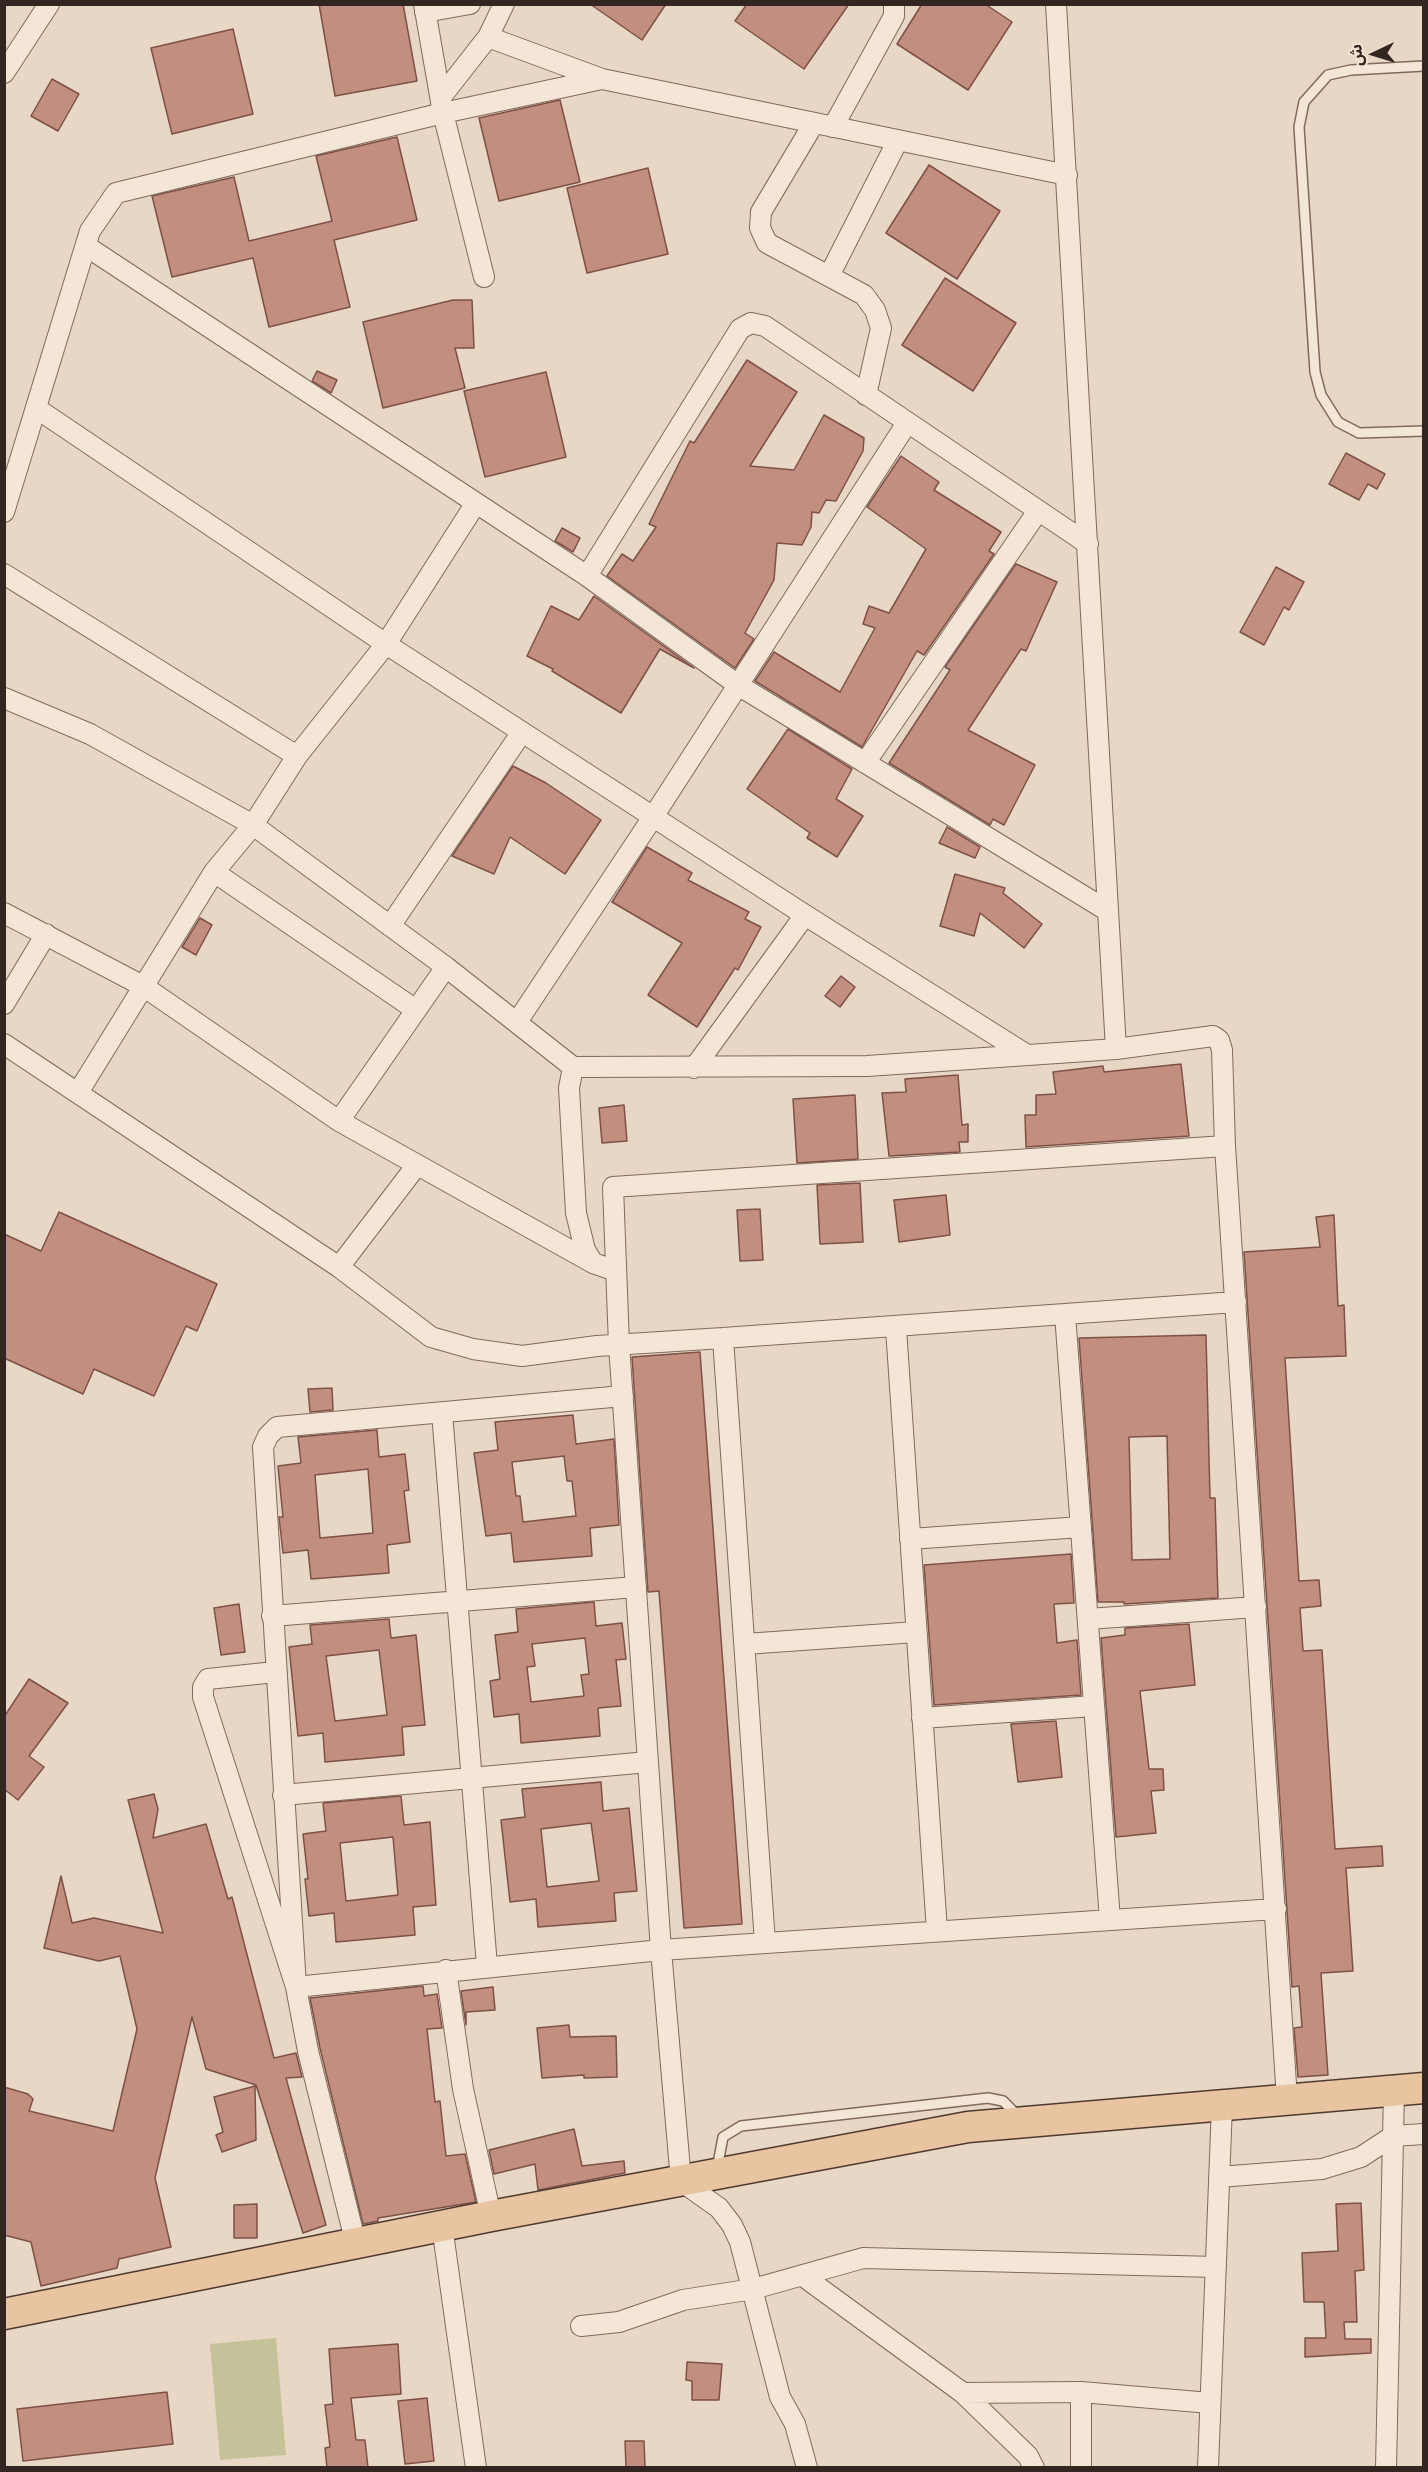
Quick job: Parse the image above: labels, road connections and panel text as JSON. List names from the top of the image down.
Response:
{
  "north": "left"
}
